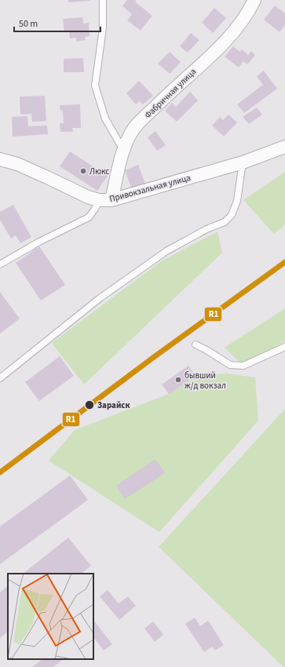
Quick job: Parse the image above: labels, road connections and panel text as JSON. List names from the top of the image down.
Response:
{
  "streets": {
    "street": ["Фабричная улица", "Привокзальная улица"]
  },
  "crossings": [
    ["Фабричная улица", "Привокзальная улица"]
  ],
  "places": ["Люкс", "бывший ж/д вокзал", "Зарайск"],
  "lines": ["transit line R1"],
  "scale_bar": "50 m"
}
